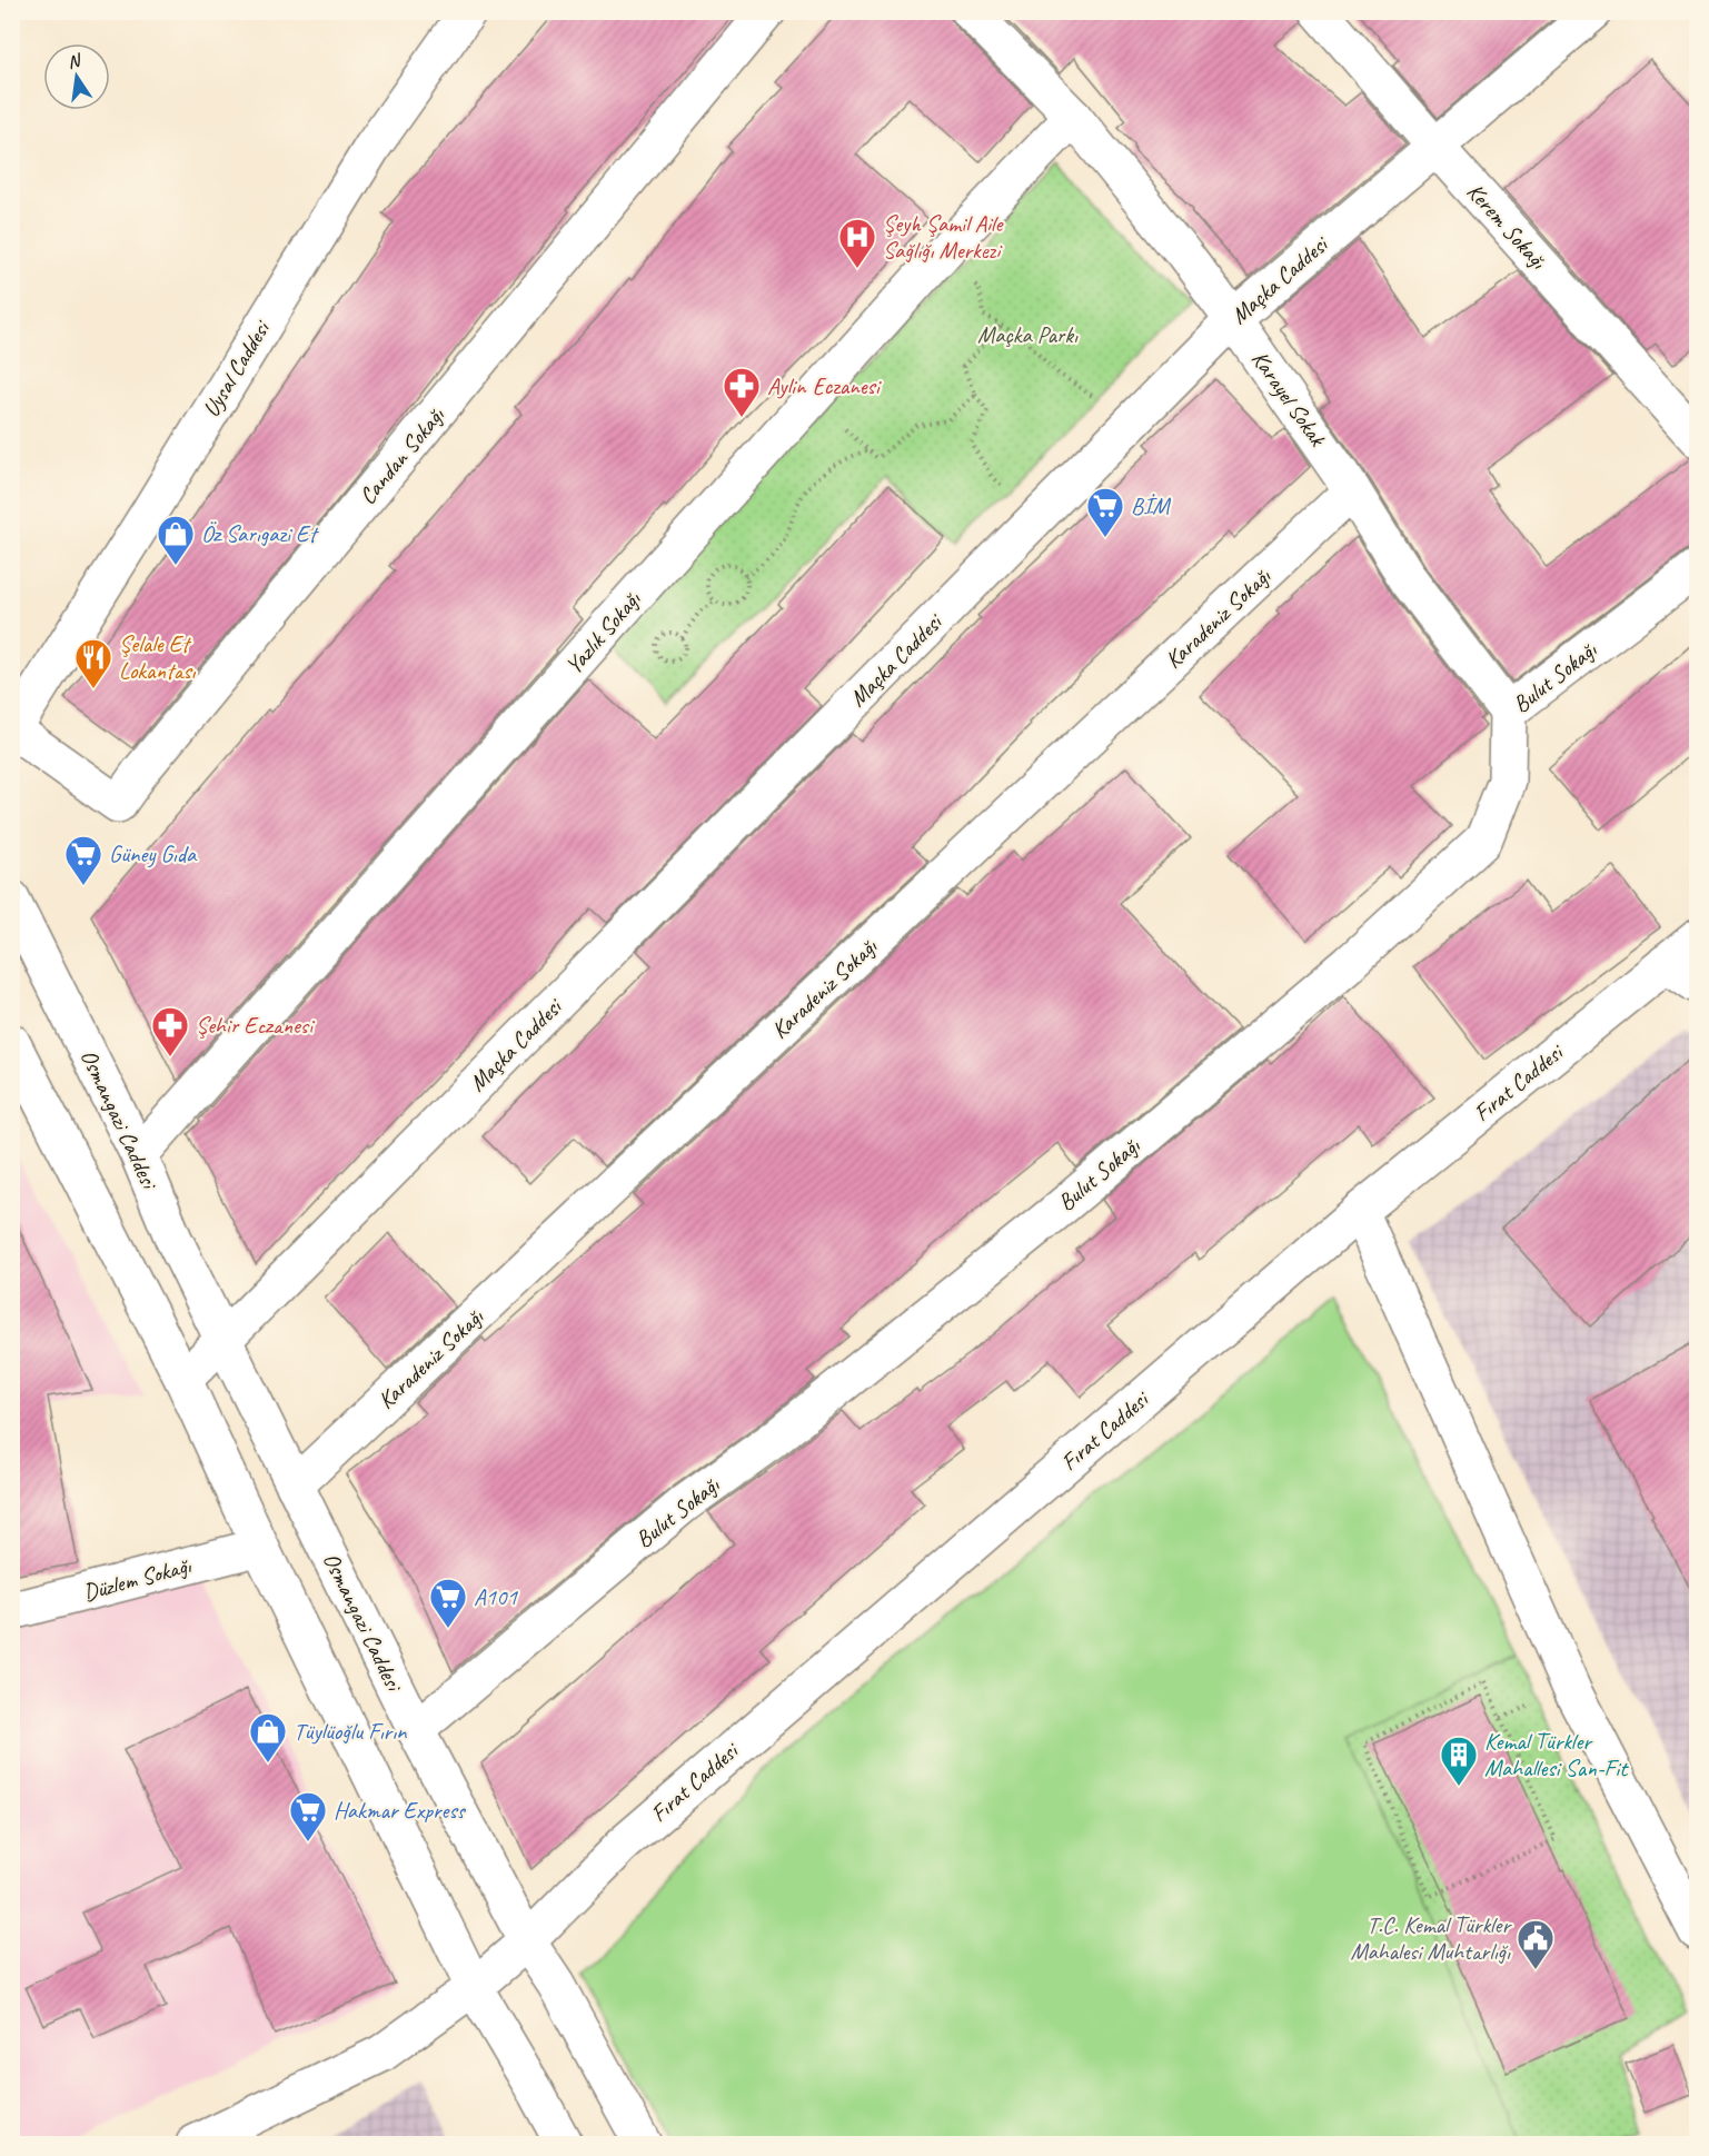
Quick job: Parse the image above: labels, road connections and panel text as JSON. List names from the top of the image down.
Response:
{
  "streets": {
    "street": [
      "Kerem Sokağı",
      "Maçka Caddesi",
      "Uysal Caddesi",
      "Karayel Sokak",
      "Candan Sokağı",
      "Karadeniz Sokağı",
      "Yazlık Sokağı",
      "Bulut Sokağı",
      "Fırat Caddesi",
      "Osmangazi Caddesi",
      "Düzlem Sokağı"
    ]
  },
  "crossings": [
    ["Kerem Sokağı", "Maçka Caddesi"],
    ["Maçka Caddesi", "Karayel Sokak"],
    ["Maçka Caddesi", "Osmangazi Caddesi"],
    ["Uysal Caddesi", "Candan Sokağı"],
    ["Karayel Sokak", "Karadeniz Sokağı"],
    ["Karayel Sokak", "Yazlık Sokağı"],
    ["Karayel Sokak", "Bulut Sokağı"],
    ["Karadeniz Sokağı", "Osmangazi Caddesi"],
    ["Yazlık Sokağı", "Osmangazi Caddesi"],
    ["Bulut Sokağı", "Osmangazi Caddesi"],
    ["Fırat Caddesi", "Osmangazi Caddesi"]
  ],
  "parks": ["Maçka Parkı"],
  "places": {
    "hospital": ["Şeyh Şamil Aile Sağlığı Merkezi"],
    "pharmacy": ["Aylin Eczanesi", "Şehir Eczanesi"],
    "supermarket": [
      "BİM",
      "Güney Gıda",
      "A101",
      "Hakmar Express"
    ],
    "shop": ["Öz Sarıgazi Et", "Tüylüoğlu Fırın"],
    "restaurant": ["Şelale Et Lokantası"],
    "building": ["Kemal Türkler Mahallesi San-Fit"],
    "public building": ["T.C. Kemal Türkler Mahalesi Muhtarlığı"]
  },
  "north": "top"
}
